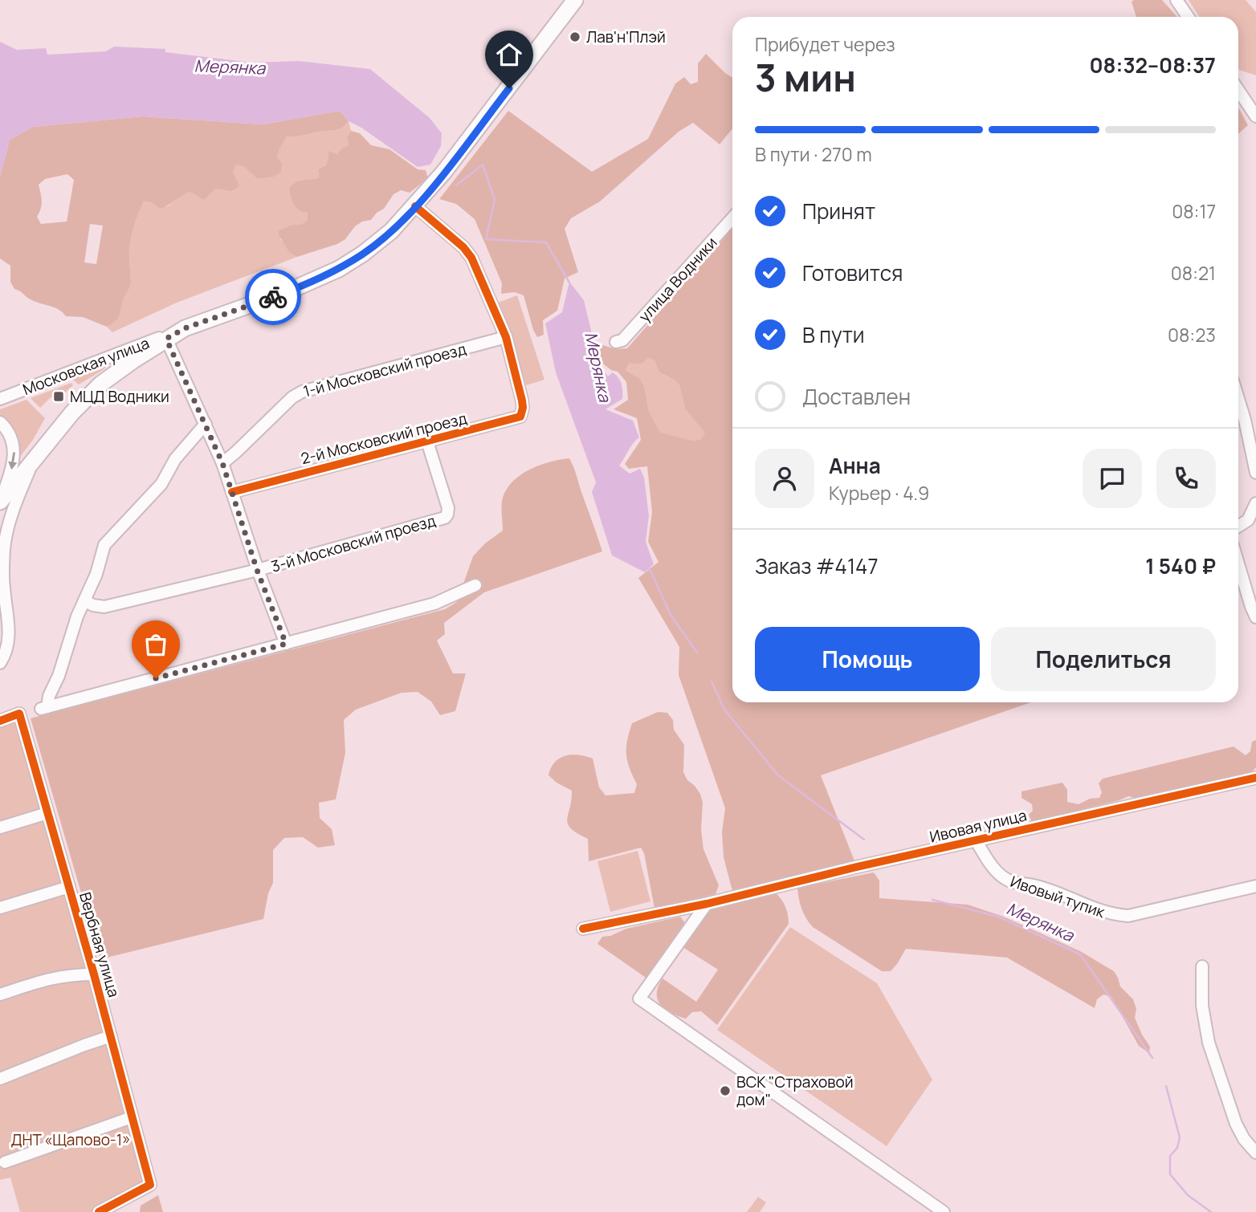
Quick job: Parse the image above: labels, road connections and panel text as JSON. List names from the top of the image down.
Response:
{
  "streets": {
    "main road": ["Московская улица"],
    "street": [
      "улица Водники",
      "1-й Московский проезд",
      "2-й Московский проезд",
      "3-й Московский проезд",
      "Ивовая улица",
      "Ивовый тупик",
      "Вербная улица"
    ]
  },
  "crossings": [
    ["1-й Московский проезд", "2-й Московский проезд"],
    ["2-й Московский проезд", "3-й Московский проезд"],
    ["Ивовая улица", "Ивовый тупик"]
  ],
  "water": ["Мерянка"],
  "parks": ["ДНТ «Щапово-1»"],
  "places": {
    "other": ["Лав'н'Плэй", "ВСК \"Страховой дом\""],
    "transit": ["МЦД Водники"]
  },
  "page": {
    "heading": ["3 мин", "Прибудет через", "08:32–08:37"],
    "panel": [
      "Анна",
      "Курьер · 4.9",
      "Заказ #4147",
      "1 540 ₽"
    ],
    "bar": "В пути · 270 m",
    "list": [
      ["Принят", "08:17"],
      ["Готовится", "08:21"],
      ["В пути", "08:23"],
      "Доставлен"
    ],
    "buttons": ["Помощь", "Поделиться"]
  }
}
